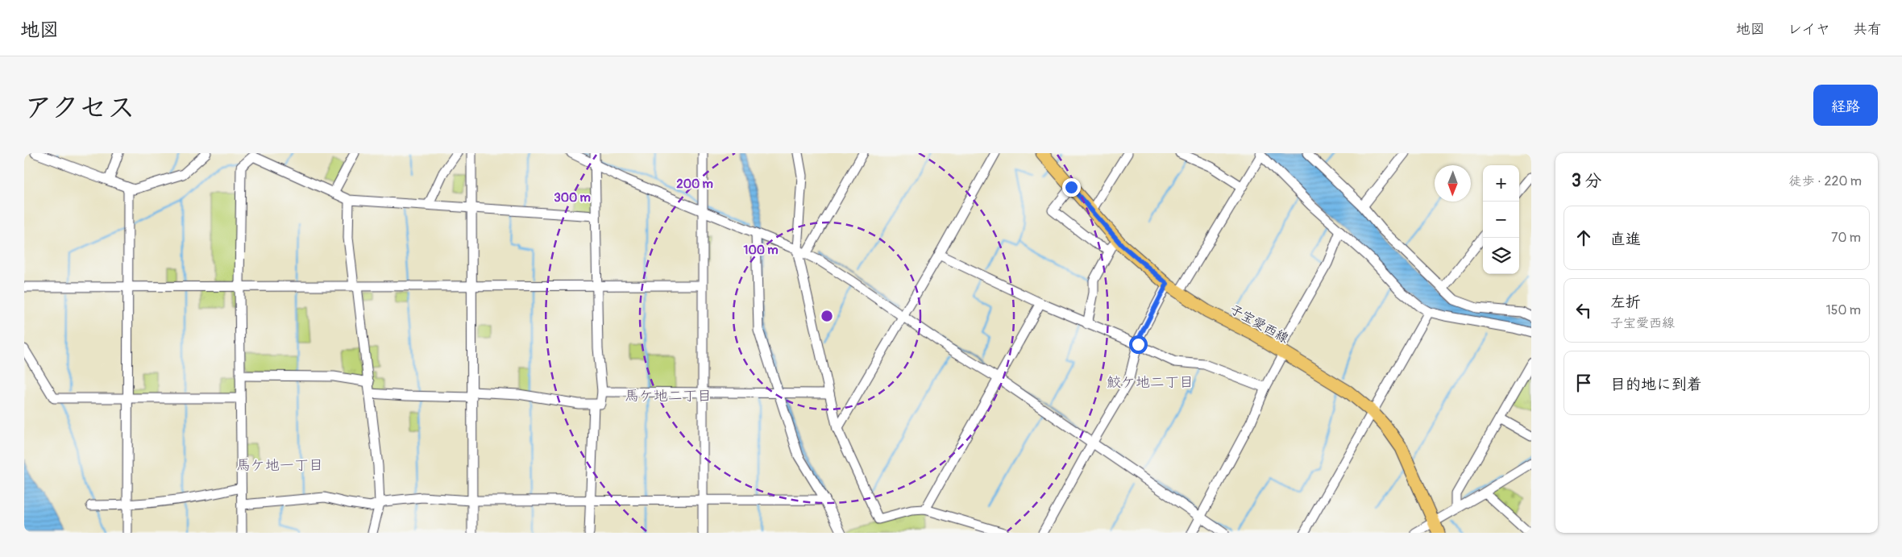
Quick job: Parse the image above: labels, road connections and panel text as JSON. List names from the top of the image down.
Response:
{
  "streets": {
    "main road": ["子宝愛西線"]
  },
  "districts": ["鮫ケ地二丁目", "馬ケ地二丁目", "馬ケ地一丁目"],
  "north": "bottom",
  "page": {
    "header": "地図",
    "nav": ["地図", "レイヤ", "共有"],
    "title": "アクセス",
    "buttons": "経路",
    "heading": ["3 分", "徒歩 · 220 m"],
    "map_buttons": ["+", "−"],
    "list": [
      ["直進", "70 m"],
      ["左折", "子宝愛西線", "150 m"],
      "目的地に到着"
    ]
  },
  "rings": ["200 m", "300 m", "100 m"]
}
